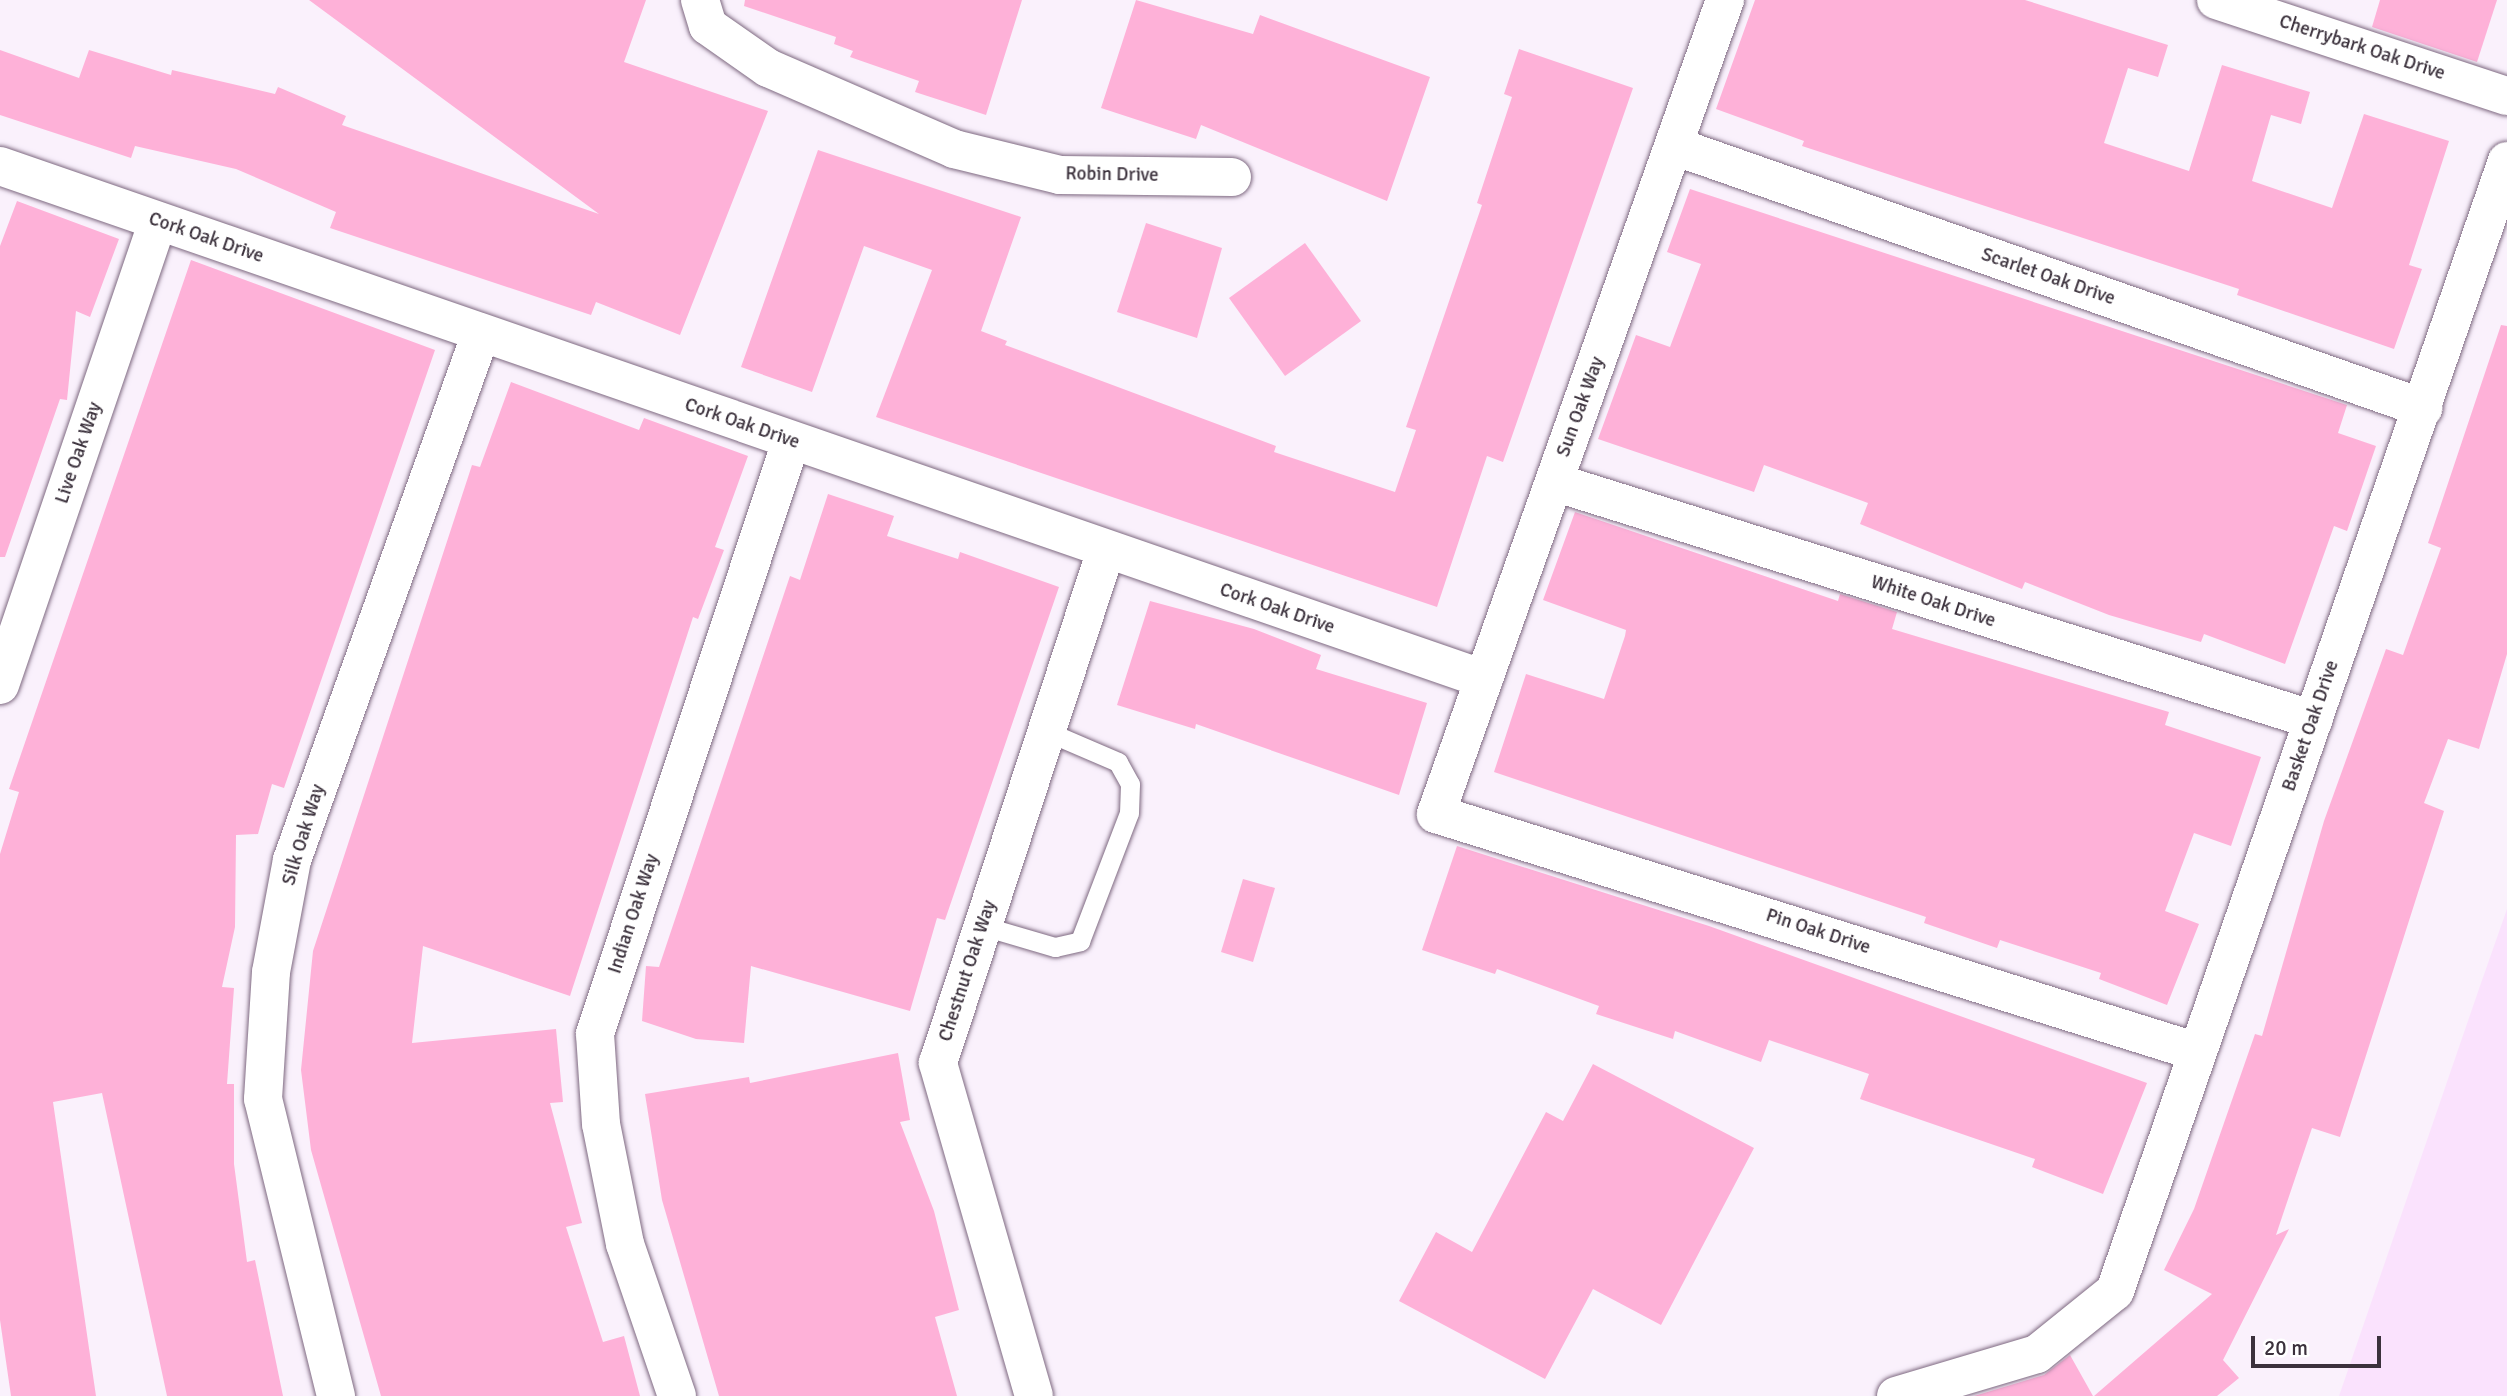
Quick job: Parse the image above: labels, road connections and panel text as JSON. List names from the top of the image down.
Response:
{
  "streets": {
    "street": [
      "Cherrybark Oak Drive",
      "Robin Drive",
      "Cork Oak Drive",
      "Scarlet Oak Drive",
      "Sun Oak Way",
      "Live Oak Way",
      "White Oak Drive",
      "Basket Oak Drive",
      "Silk Oak Way",
      "Indian Oak Way",
      "Pin Oak Drive",
      "Chestnut Oak Way"
    ]
  },
  "crossings": [
    ["Cork Oak Drive", "Sun Oak Way"],
    ["Cork Oak Drive", "Live Oak Way"],
    ["Cork Oak Drive", "Silk Oak Way"],
    ["Cork Oak Drive", "Indian Oak Way"],
    ["Cork Oak Drive", "Chestnut Oak Way"],
    ["Scarlet Oak Drive", "Sun Oak Way"],
    ["Scarlet Oak Drive", "Basket Oak Drive"],
    ["Sun Oak Way", "White Oak Drive"],
    ["Sun Oak Way", "Pin Oak Drive"],
    ["White Oak Drive", "Basket Oak Drive"],
    ["Basket Oak Drive", "Pin Oak Drive"]
  ],
  "scale_bar": "20 m"
}
